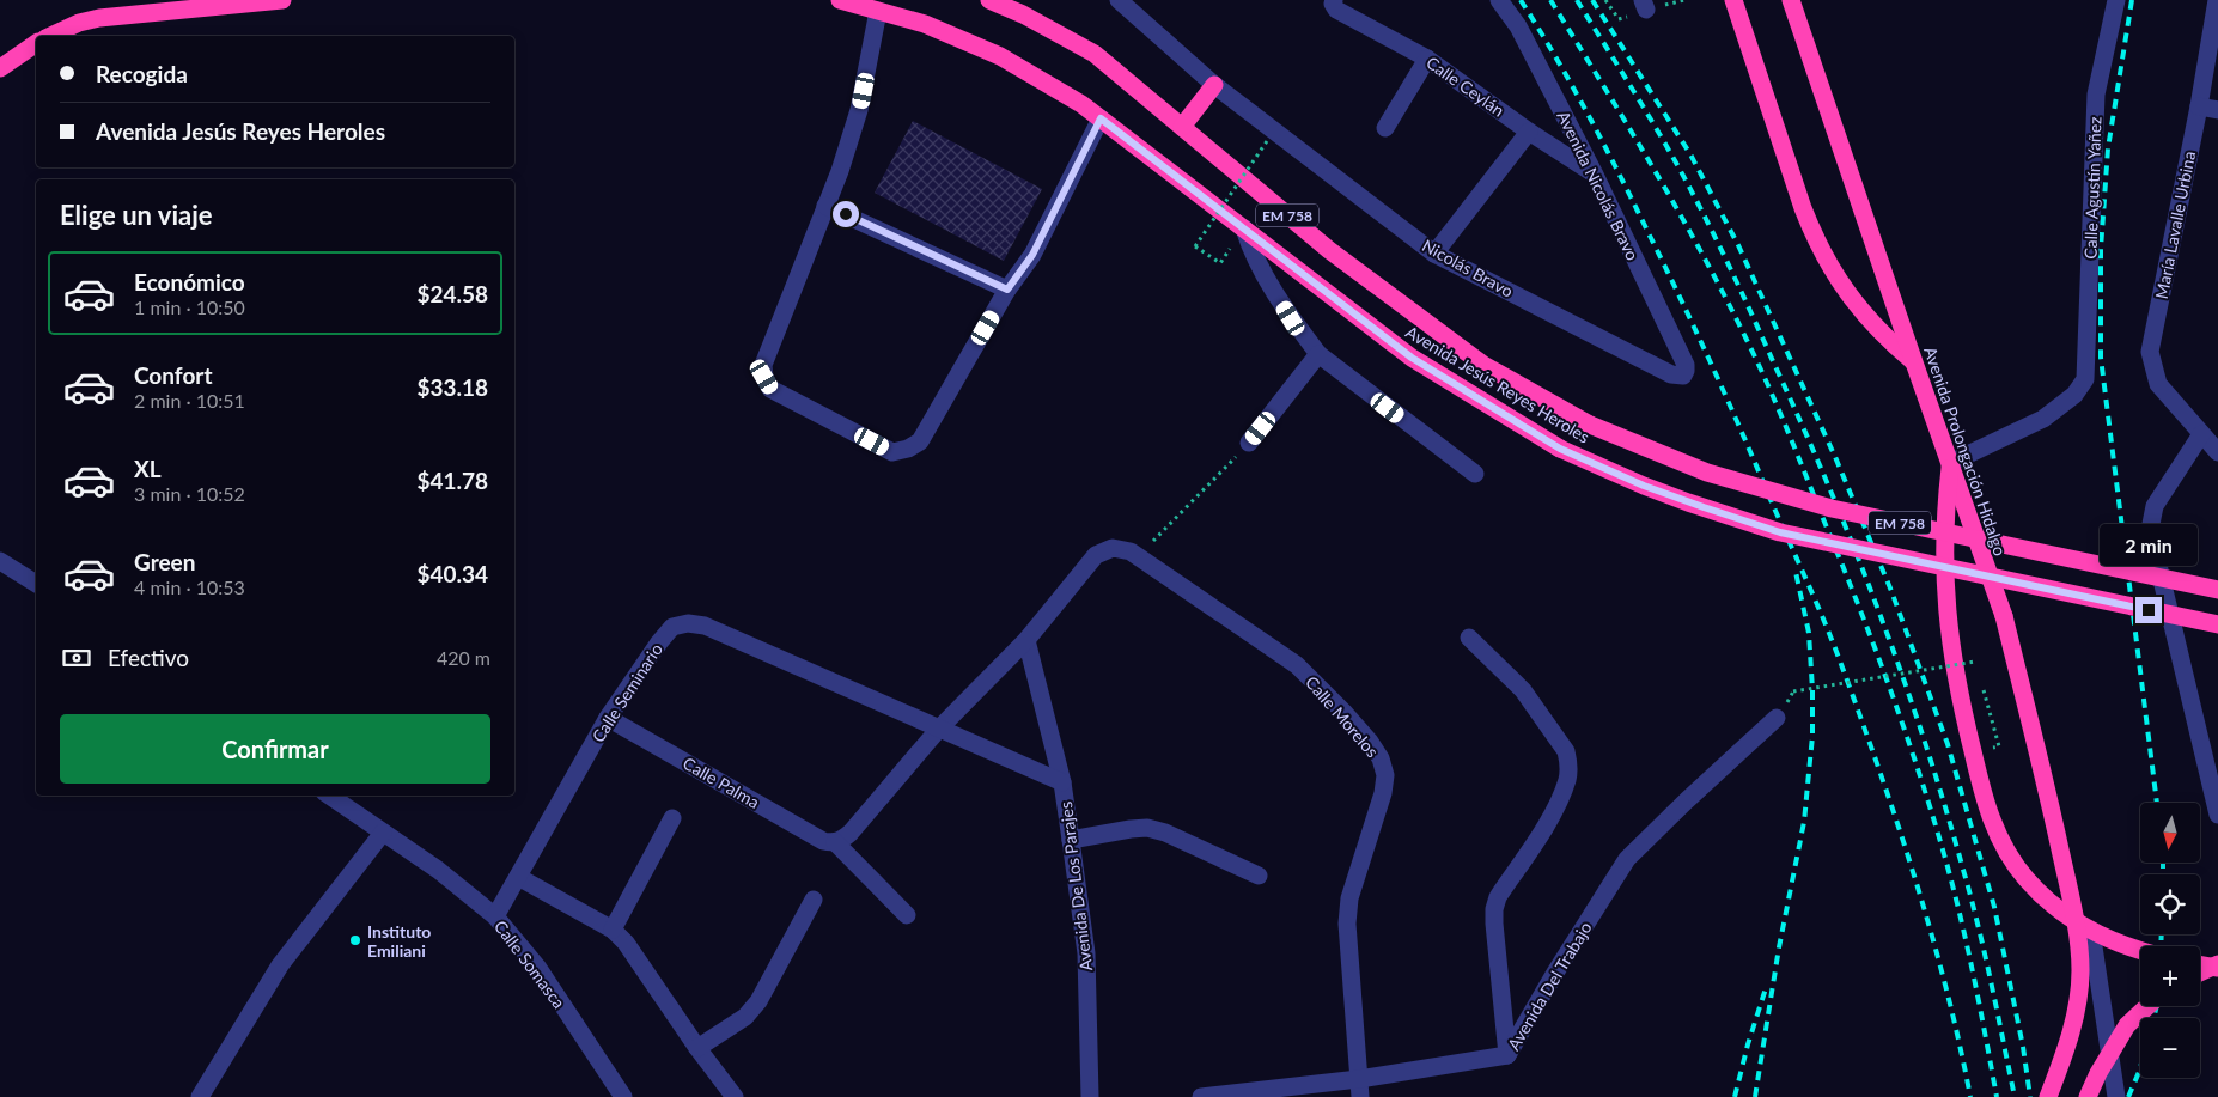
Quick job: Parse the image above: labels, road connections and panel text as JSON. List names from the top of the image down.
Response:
{
  "streets": {
    "highway": ["EM 758", "Avenida Jesús Reyes Heroles", "Avenida Prolongación Hidalgo"],
    "street": [
      "Calle Ceylán",
      "Avenida Nicolás Bravo",
      "Calle Agustín Yañez",
      "María Lavalle Urbina",
      "Nicolás Bravo",
      "Calle Seminario",
      "Calle Morelos",
      "Calle Palma",
      "Avenida De Los Parajes",
      "Calle Somasca",
      "Avenida Del Trabajo"
    ]
  },
  "crossings": [
    ["Calle Ceylán", "Avenida Nicolás Bravo"],
    ["Avenida Nicolás Bravo", "Nicolás Bravo"],
    ["Calle Agustín Yañez", "Avenida Prolongación Hidalgo"],
    ["Calle Seminario", "Calle Palma"],
    ["Calle Seminario", "Avenida De Los Parajes"],
    ["Calle Seminario", "Calle Somasca"],
    ["Calle Morelos", "Avenida Del Trabajo"]
  ],
  "places": ["Instituto Emiliani"],
  "north": "bottom",
  "page": {
    "banner": ["Recogida", "Avenida Jesús Reyes Heroles"],
    "heading": "Elige un viaje",
    "list": [
      {
        "name": "Económico",
        "note": "1 min · 10:50",
        "value": "$24.58"
      },
      {
        "name": "Confort",
        "note": "2 min · 10:51",
        "value": "$33.18"
      },
      {
        "name": "XL",
        "note": "3 min · 10:52",
        "value": "$41.78"
      },
      {
        "name": "Green",
        "note": "4 min · 10:53",
        "value": "$40.34"
      }
    ],
    "bubble": "2 min",
    "pay": ["Efectivo", "420 m"],
    "buttons": "Confirmar",
    "map_buttons": ["+", "−"]
  }
}
